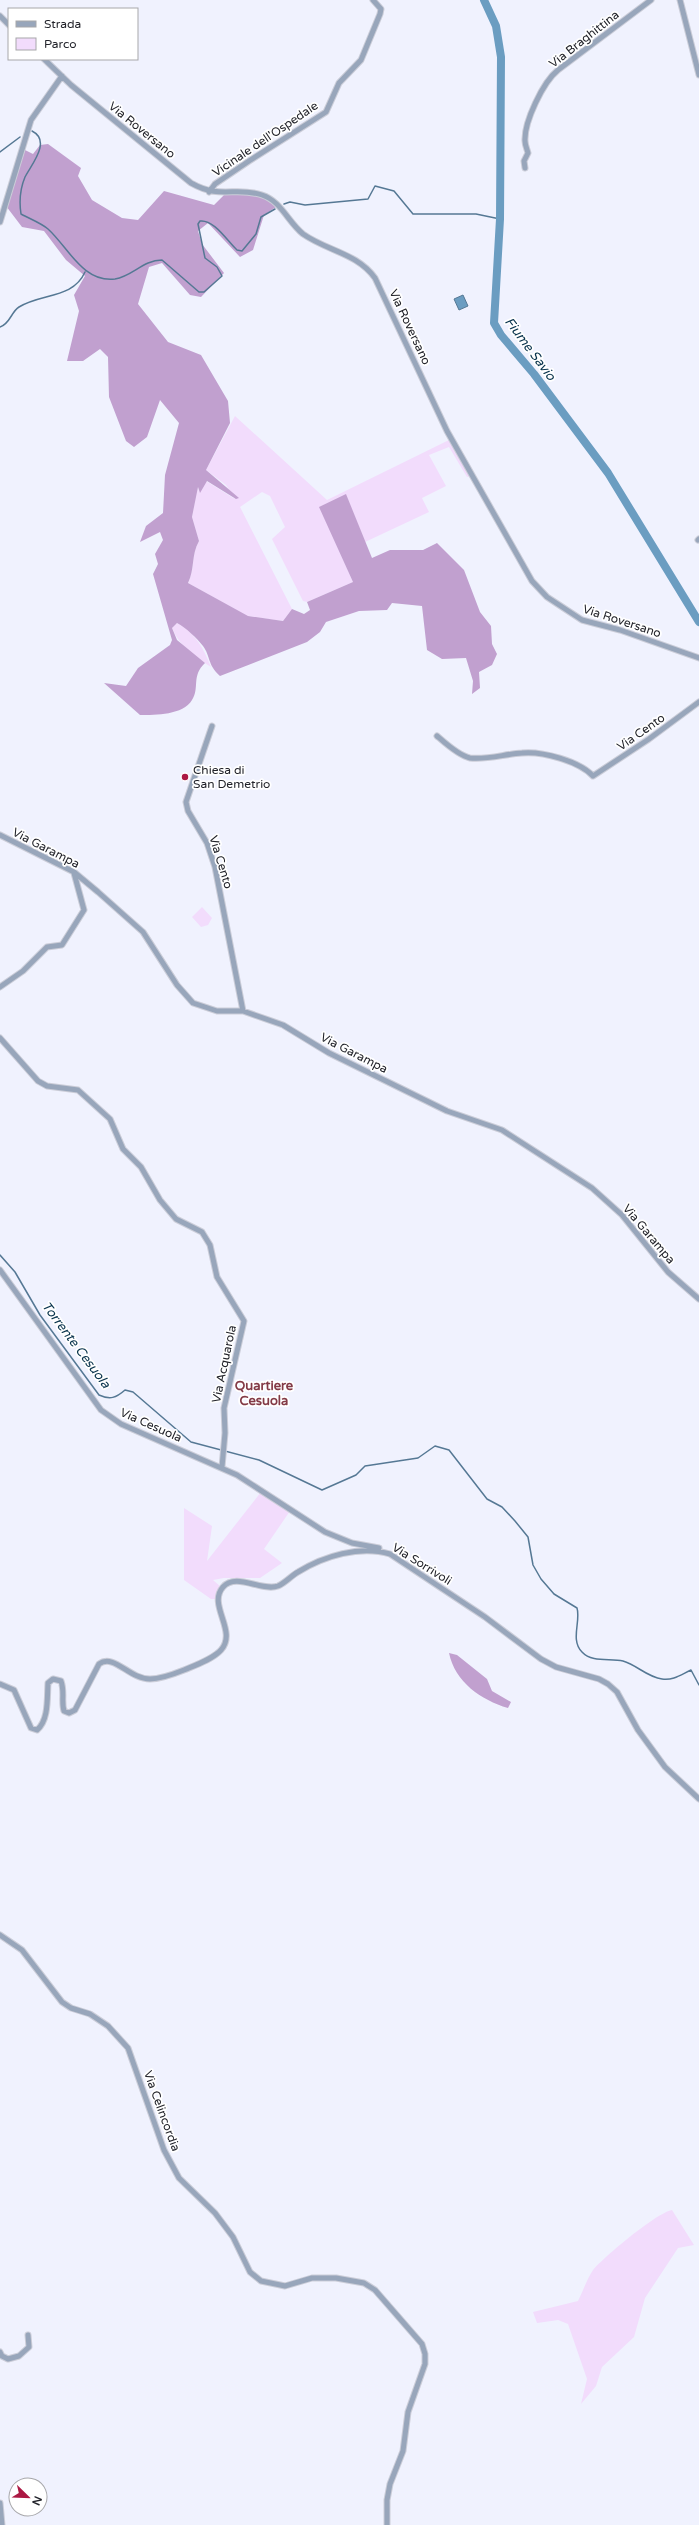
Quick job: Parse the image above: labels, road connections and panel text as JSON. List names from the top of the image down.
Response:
{
  "streets": {
    "street": [
      "Via Braghittina",
      "Via Roversano",
      "Vicinale dell'Ospedale",
      "Via Cento",
      "Via Garampa",
      "Via Acquarola",
      "Via Cesuola",
      "Via Sorrivoli",
      "Via Celincordia"
    ]
  },
  "crossings": [
    ["Via Roversano", "Vicinale dell'Ospedale"],
    ["Via Cento", "Via Garampa"],
    ["Via Acquarola", "Via Cesuola"]
  ],
  "districts": ["Quartiere Cesuola"],
  "water": ["Fiume Savio", "Torrente Cesuola"],
  "places": ["Chiesa di San Demetrio"],
  "legend": ["Strada", "Parco"],
  "north": "bottom right"
}
